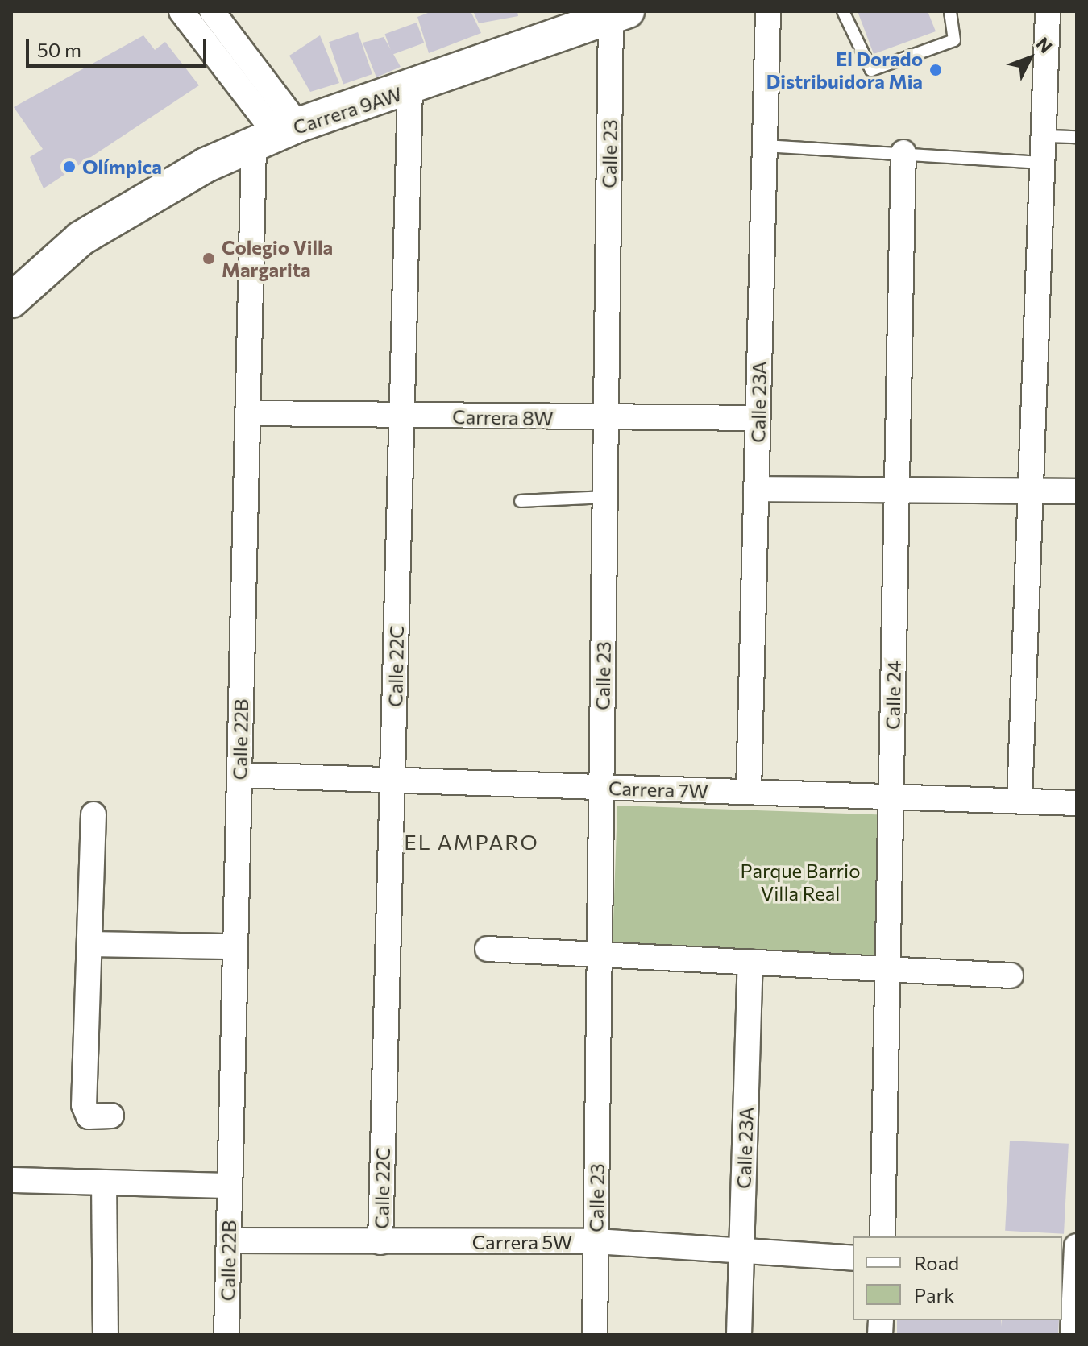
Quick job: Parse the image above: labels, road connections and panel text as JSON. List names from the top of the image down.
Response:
{
  "streets": {
    "main road": ["Carrera 9AW"],
    "street": [
      "Calle 23",
      "Calle 23A",
      "Carrera 8W",
      "Calle 22C",
      "Calle 24",
      "Calle 22B",
      "Carrera 7W",
      "Carrera 5W"
    ]
  },
  "crossings": [
    ["Carrera 9AW", "Calle 23"],
    ["Carrera 9AW", "Calle 22C"],
    ["Carrera 9AW", "Calle 22B"],
    ["Calle 23", "Carrera 8W"],
    ["Calle 23", "Carrera 7W"],
    ["Calle 23", "Carrera 5W"],
    ["Calle 23A", "Carrera 8W"],
    ["Calle 23A", "Carrera 7W"],
    ["Calle 23A", "Carrera 5W"],
    ["Carrera 8W", "Calle 22C"],
    ["Carrera 8W", "Calle 22B"],
    ["Calle 22C", "Carrera 7W"],
    ["Calle 22C", "Carrera 5W"],
    ["Calle 24", "Carrera 7W"],
    ["Calle 22B", "Carrera 7W"],
    ["Calle 22B", "Carrera 5W"]
  ],
  "districts": ["EL AMPARO"],
  "parks": ["Parque Barrio Villa Real"],
  "places": ["El Dorado Distribuidora Mia", "Olímpica", "Colegio Villa Margarita"],
  "legend": ["Road", "Park"],
  "scale_bar": "50 m",
  "north": "top right"
}
